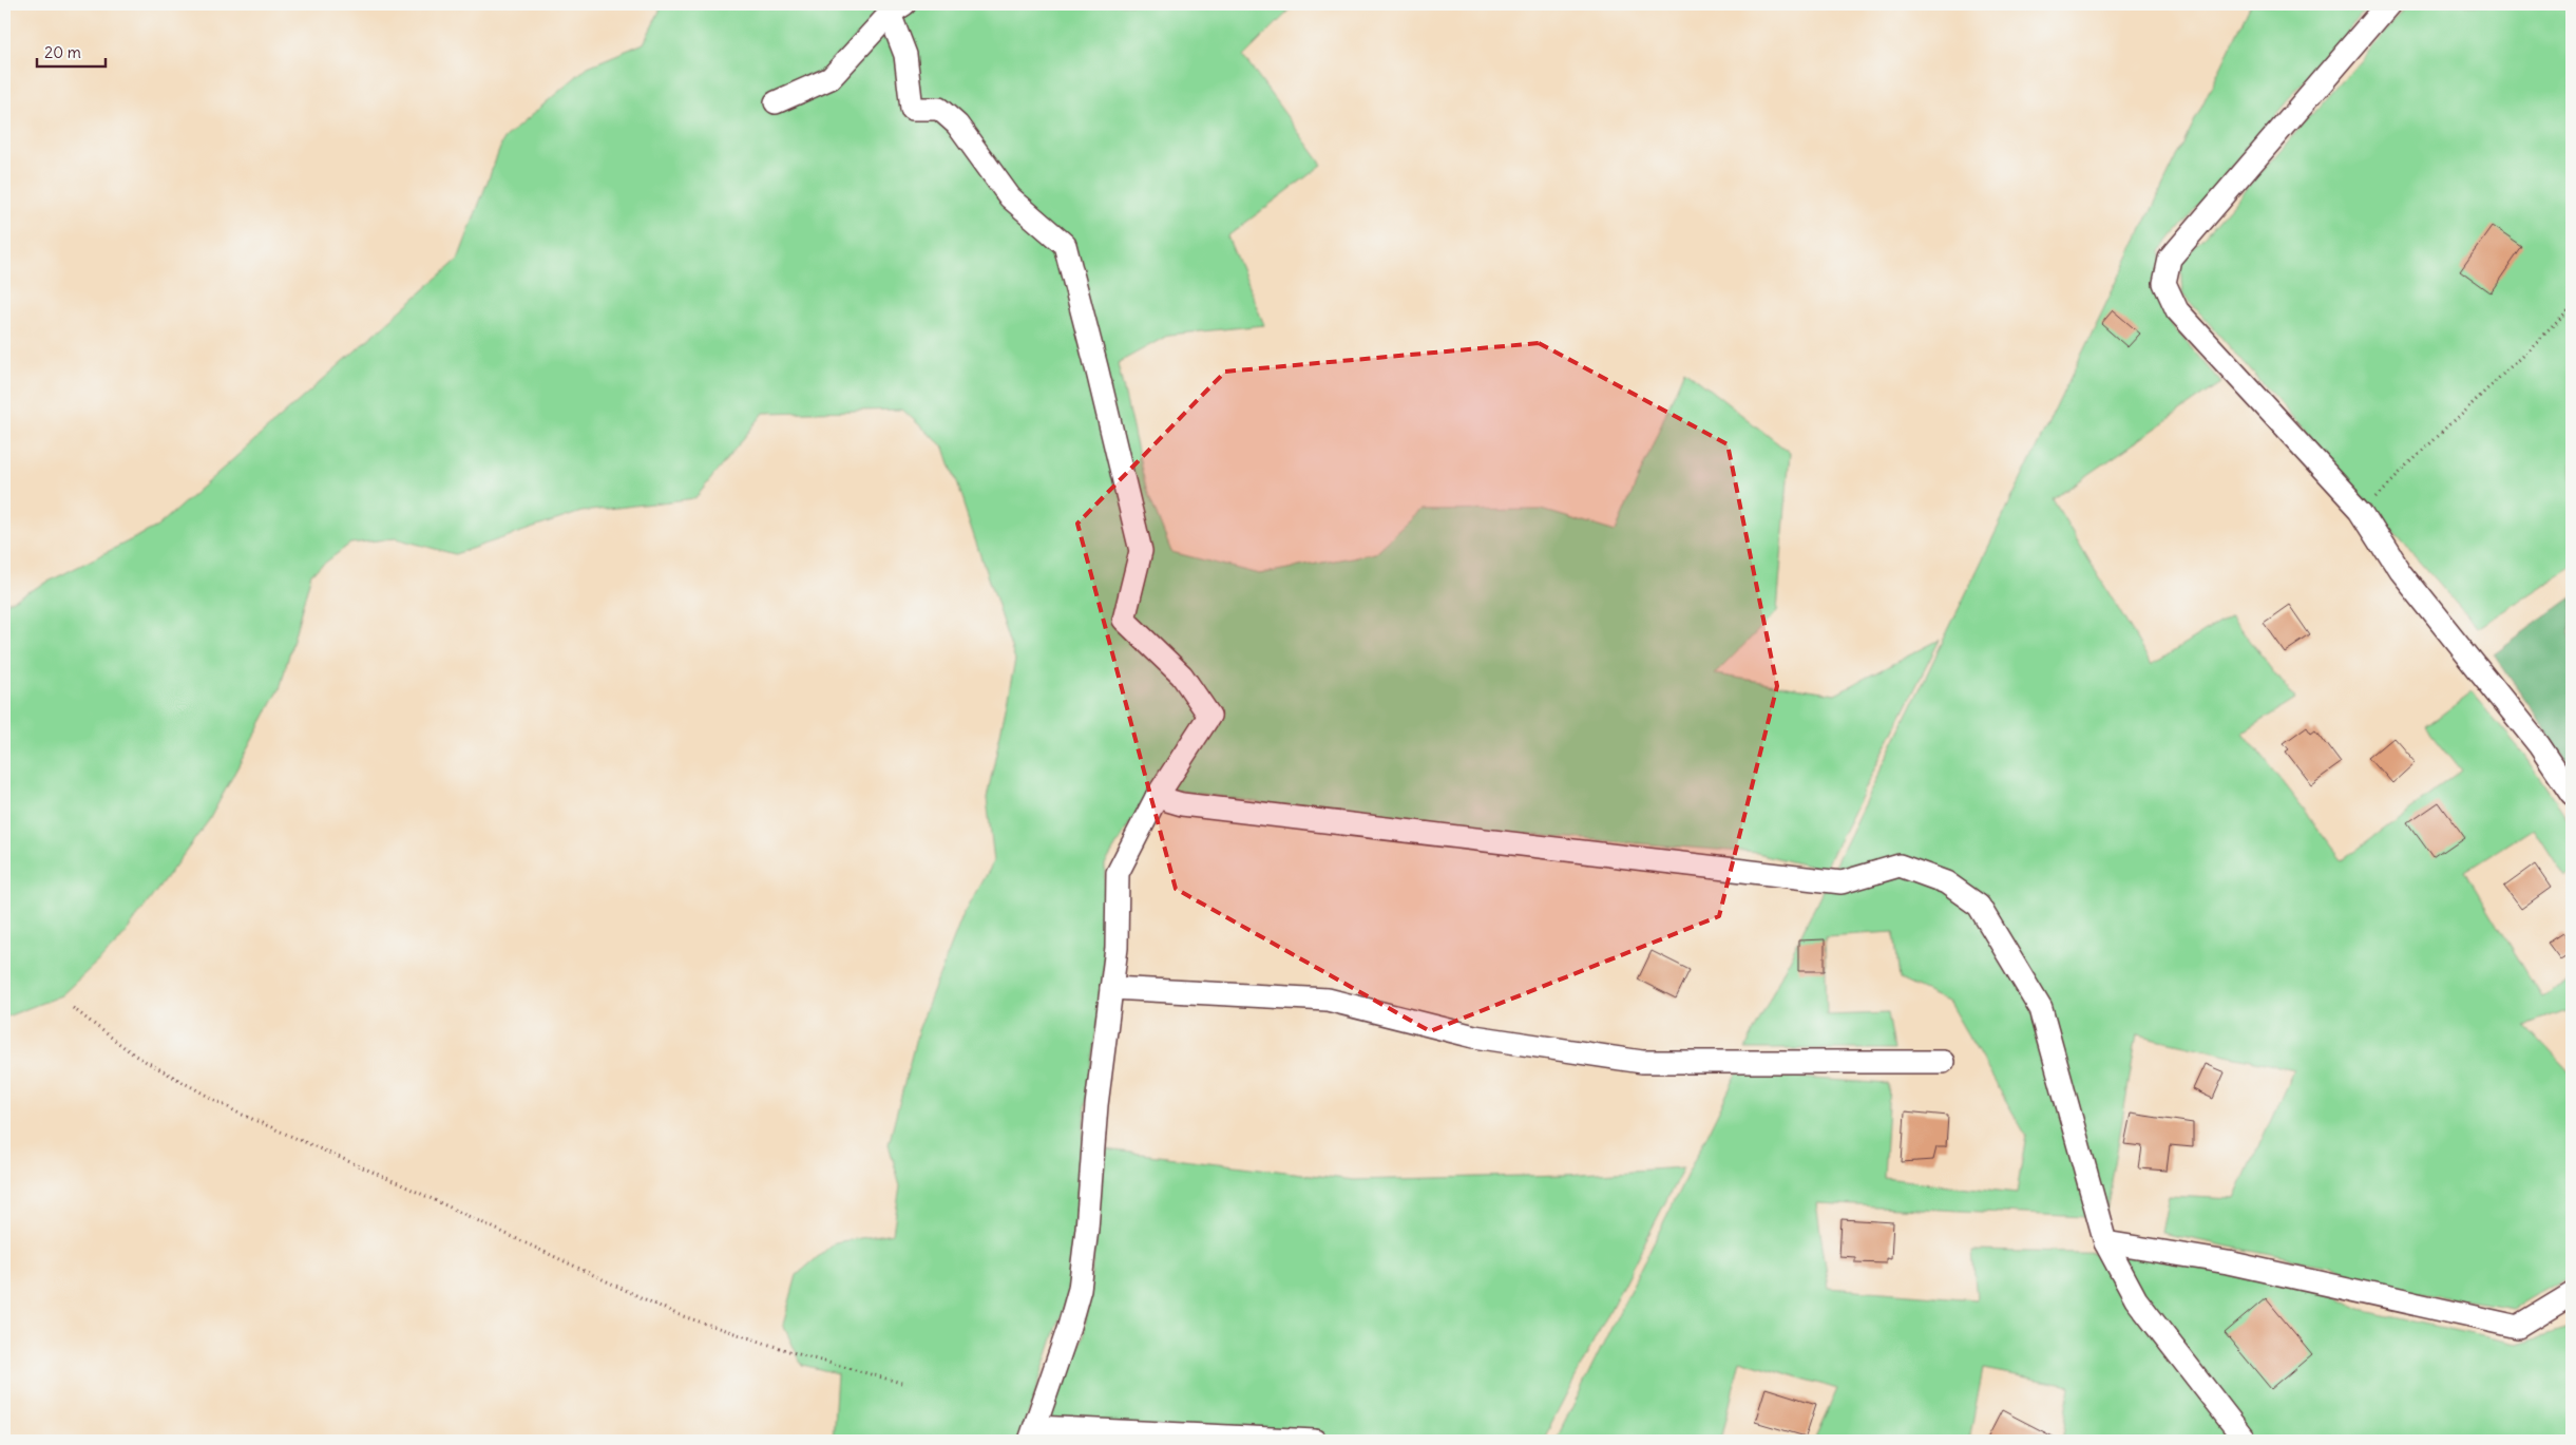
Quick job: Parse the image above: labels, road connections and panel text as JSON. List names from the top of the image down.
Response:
{
  "scale_bar": "20 m"
}
